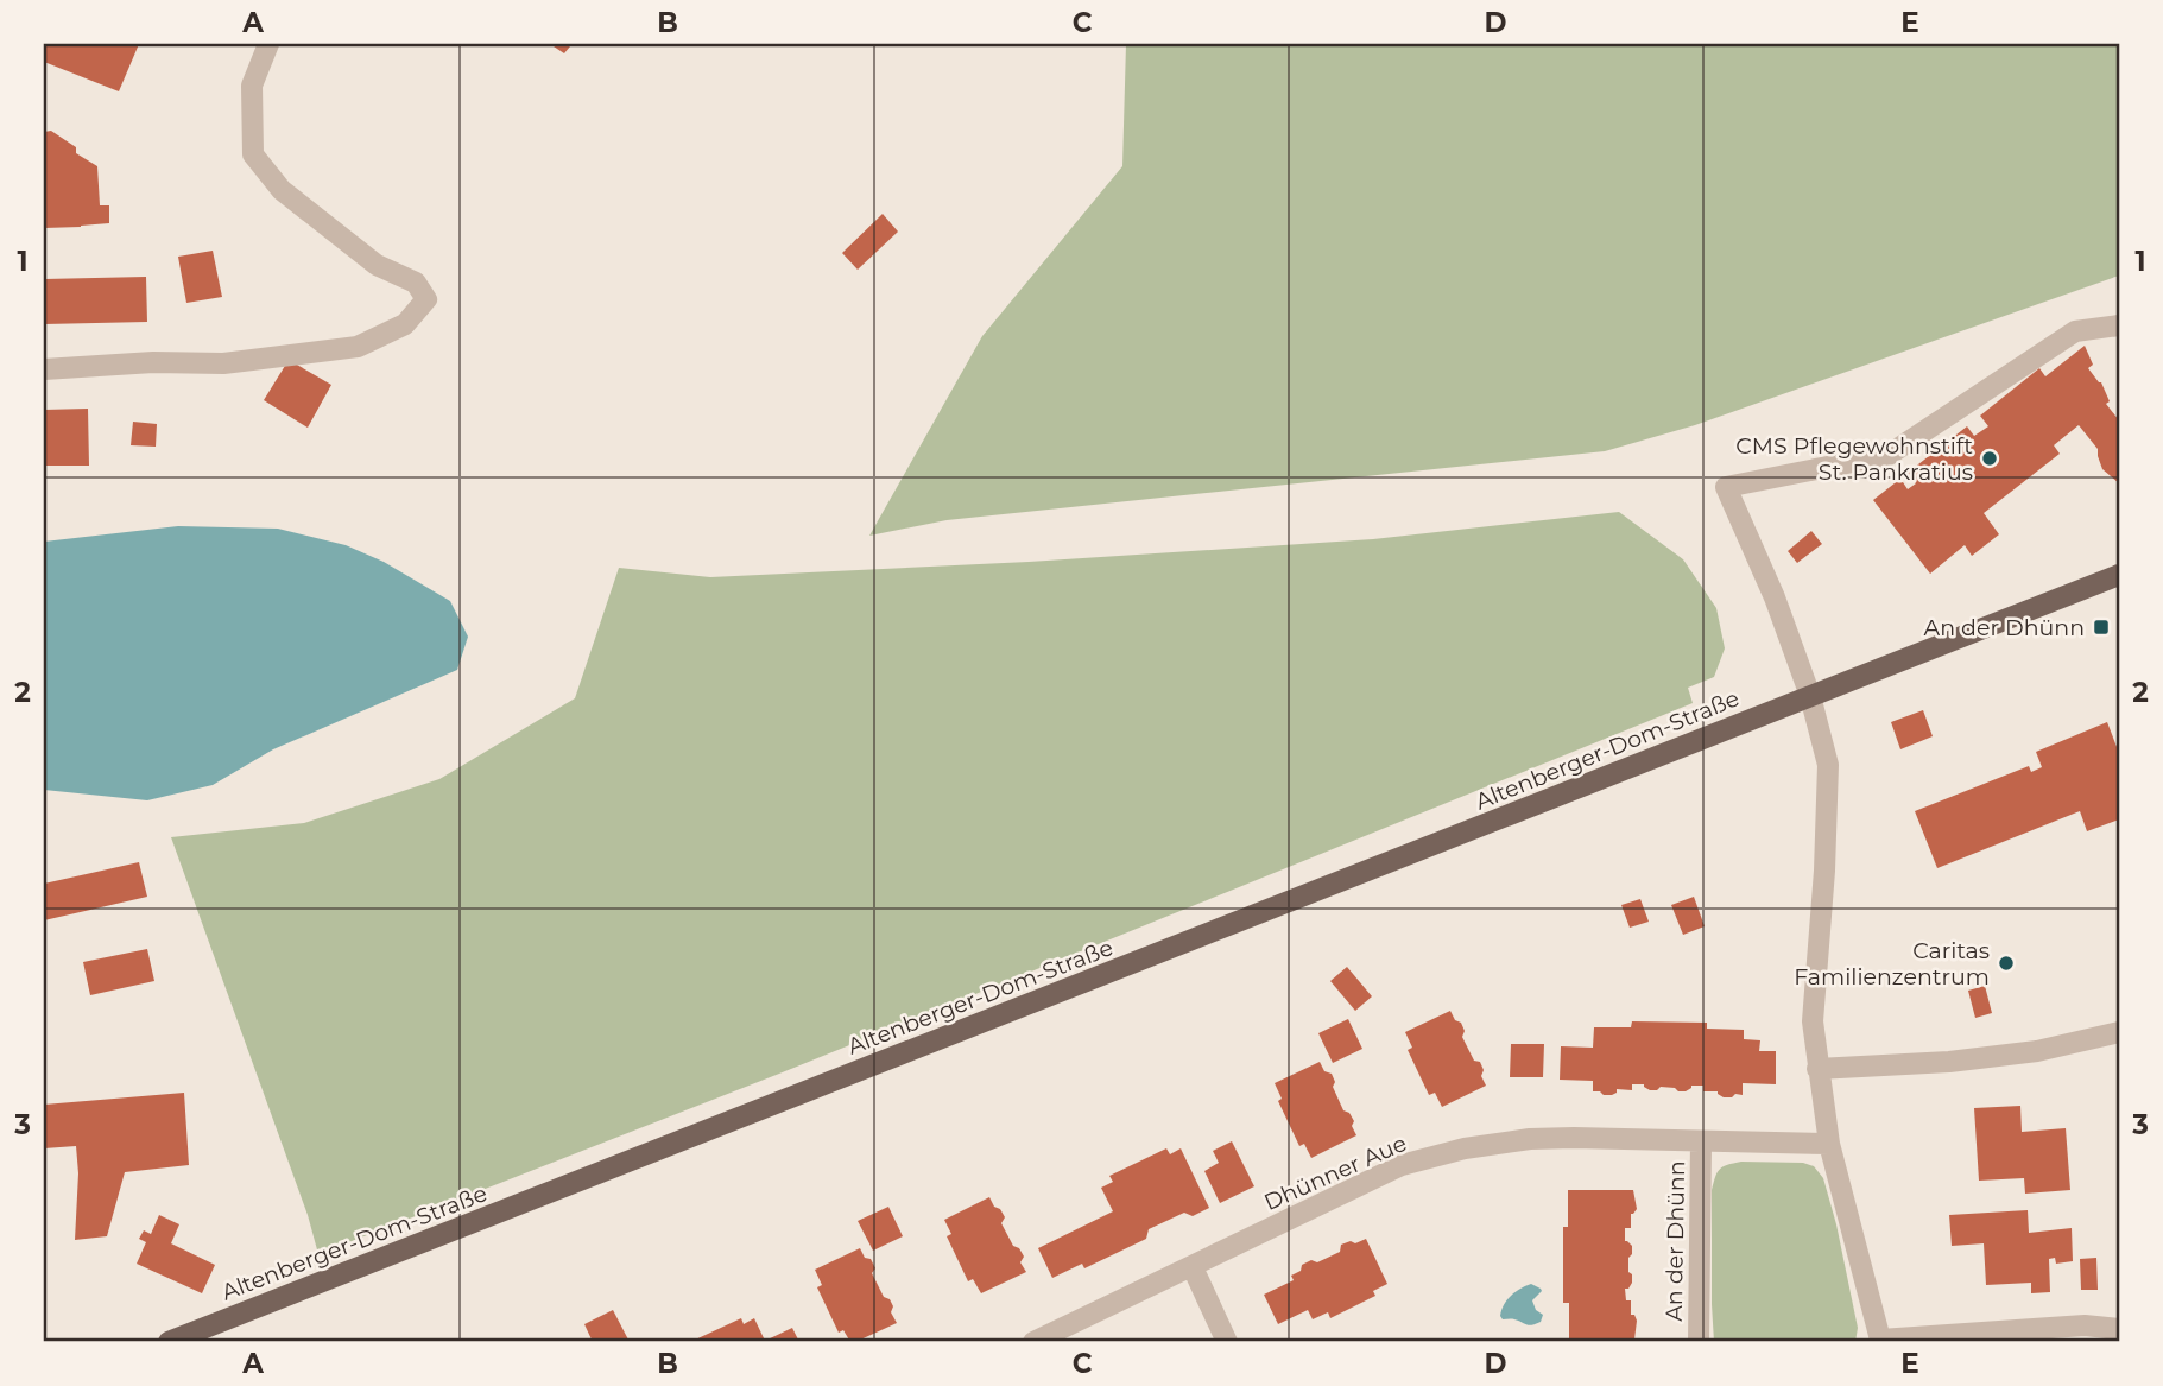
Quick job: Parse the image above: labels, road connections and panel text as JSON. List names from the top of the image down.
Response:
{
  "streets": {
    "main road": ["Altenberger-Dom-Straße"],
    "street": ["Dhünner Aue", "An der Dhünn"]
  },
  "crossings": [
    ["Dhünner Aue", "An der Dhünn"]
  ],
  "places": {
    "other": ["CMS Pflegewohnstift St. Pankratius", "Caritas Familienzentrum"],
    "transit": ["An der Dhünn"]
  },
  "grid": {
    "columns": [
      "A",
      "B",
      "C",
      "D",
      "E"
    ],
    "rows": ["1", "2", "3"]
  }
}
